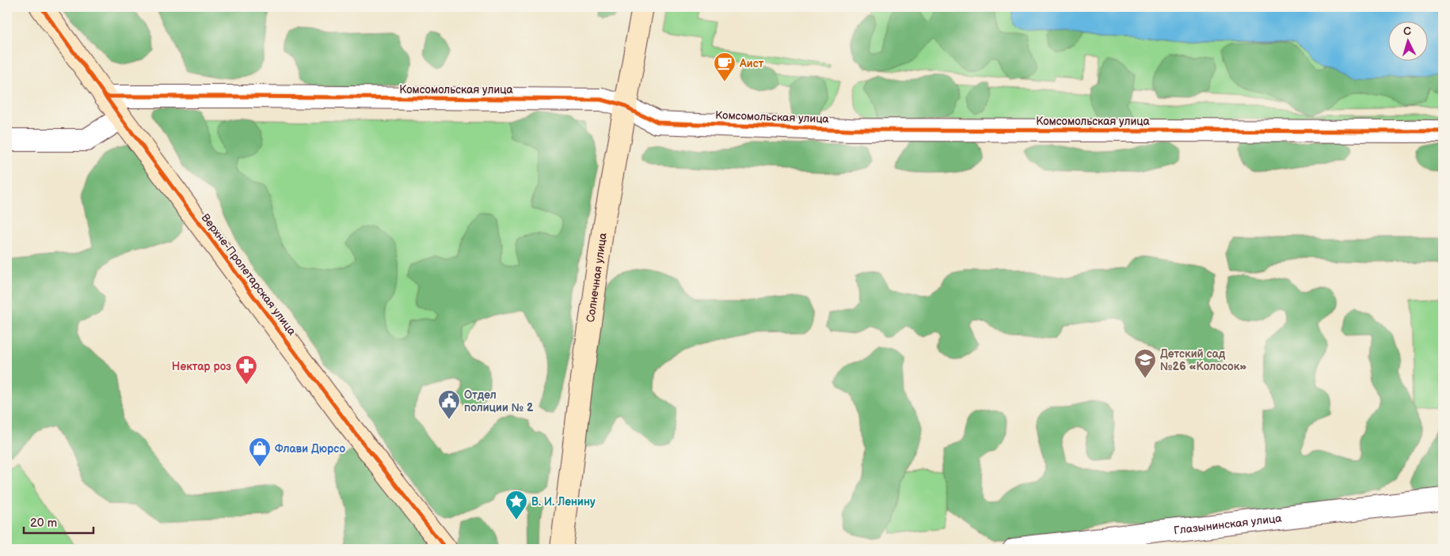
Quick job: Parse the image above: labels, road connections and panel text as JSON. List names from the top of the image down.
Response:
{
  "streets": {
    "street": [
      "Комсомольская улица",
      "Верхне-Пролетарская улица",
      "Солнечная улица",
      "Глазынинская улица"
    ]
  },
  "crossings": [
    ["Комсомольская улица", "Верхне-Пролетарская улица"],
    ["Комсомольская улица", "Солнечная улица"]
  ],
  "places": {
    "cafe": ["Аист"],
    "school or university": ["Детский сад №26 «Колосок»"],
    "pharmacy": ["Нектар роз"],
    "public building": ["Отдел полиции № 2"],
    "shop": ["Флави Дюрсо"],
    "place": ["В. И. Ленину"]
  },
  "scale_bar": "20 m",
  "north": "top"
}
